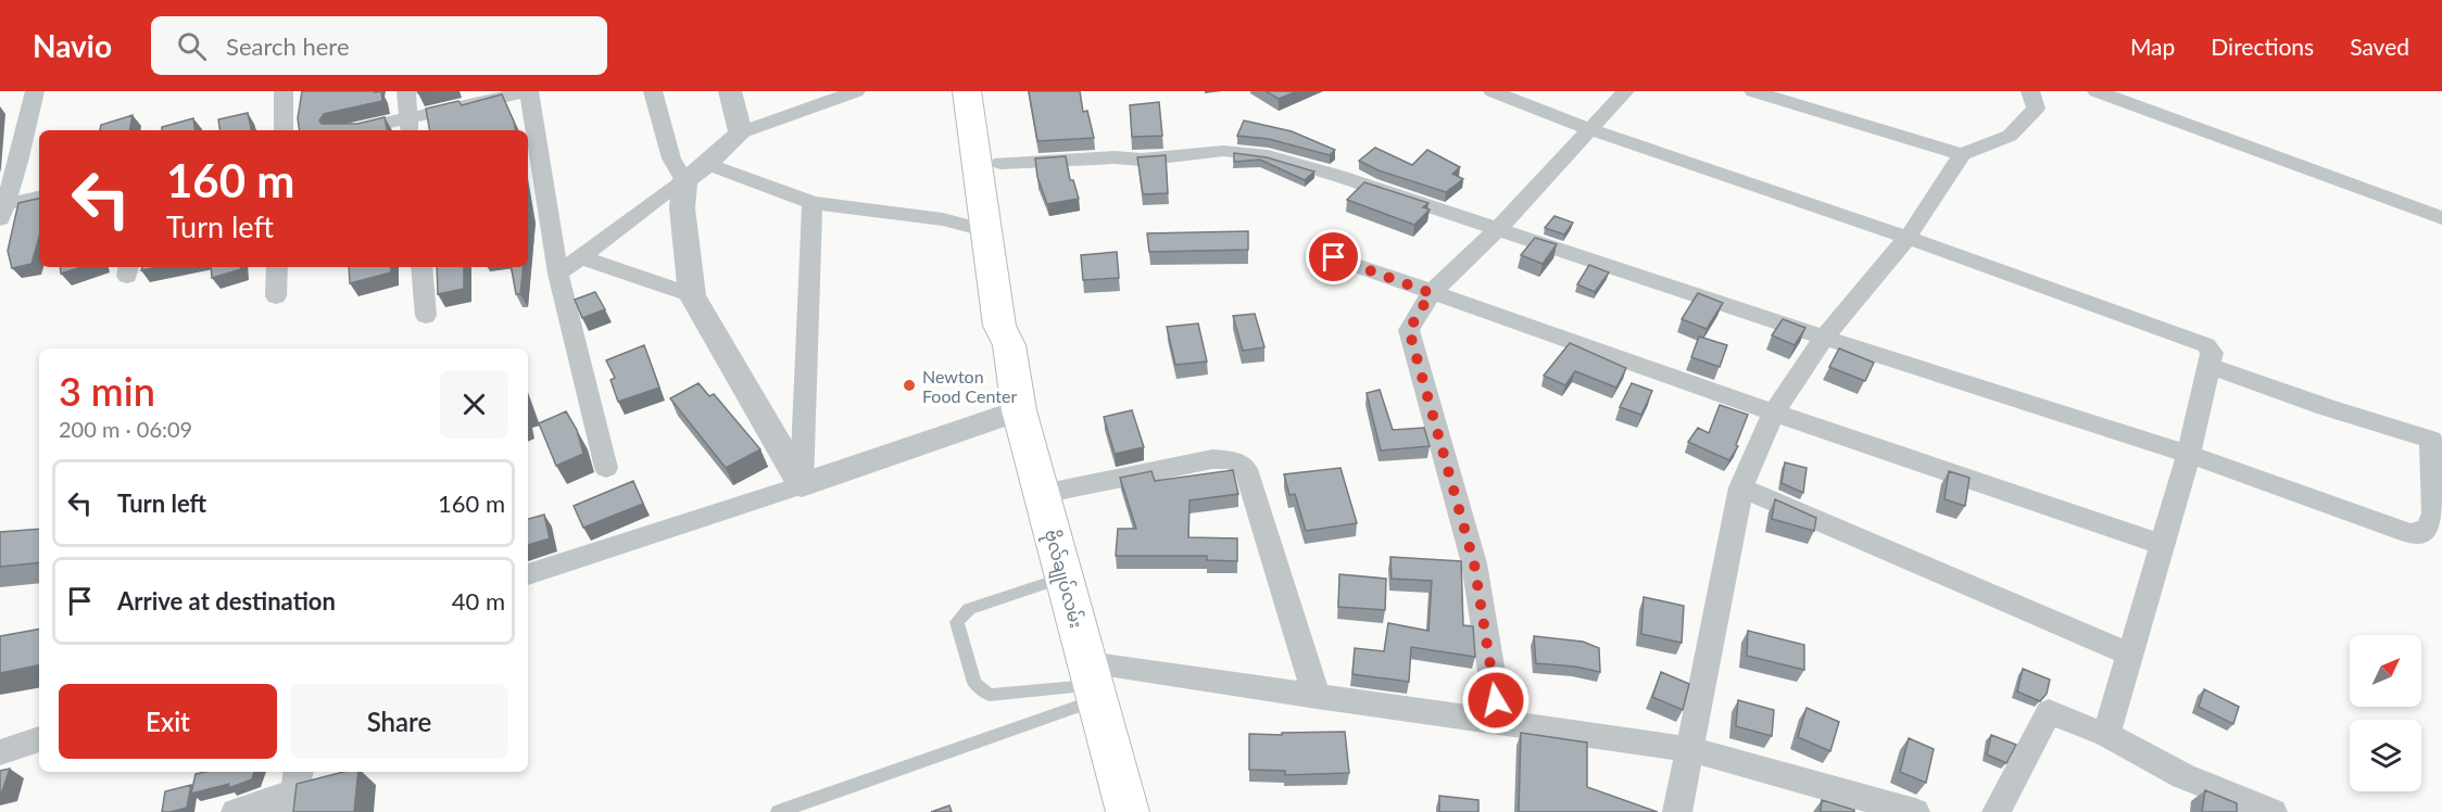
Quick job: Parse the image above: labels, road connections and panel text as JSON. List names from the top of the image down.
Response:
{
  "streets": {
    "main road": ["ဗိုလ်ချုပ်လမ်း"]
  },
  "places": ["Newton Food Center"],
  "north": "top right",
  "page": {
    "header": "Navio",
    "search": "Search here",
    "nav": ["Map", "Directions", "Saved"],
    "turn": ["160 m", "Turn left"],
    "heading": ["3 min", "200 m · 06:09"],
    "list": [
      {
        "name": "Turn left",
        "value": "160 m"
      },
      {
        "name": "Arrive at destination",
        "value": "40 m"
      }
    ],
    "buttons": ["Exit", "Share"]
  }
}
